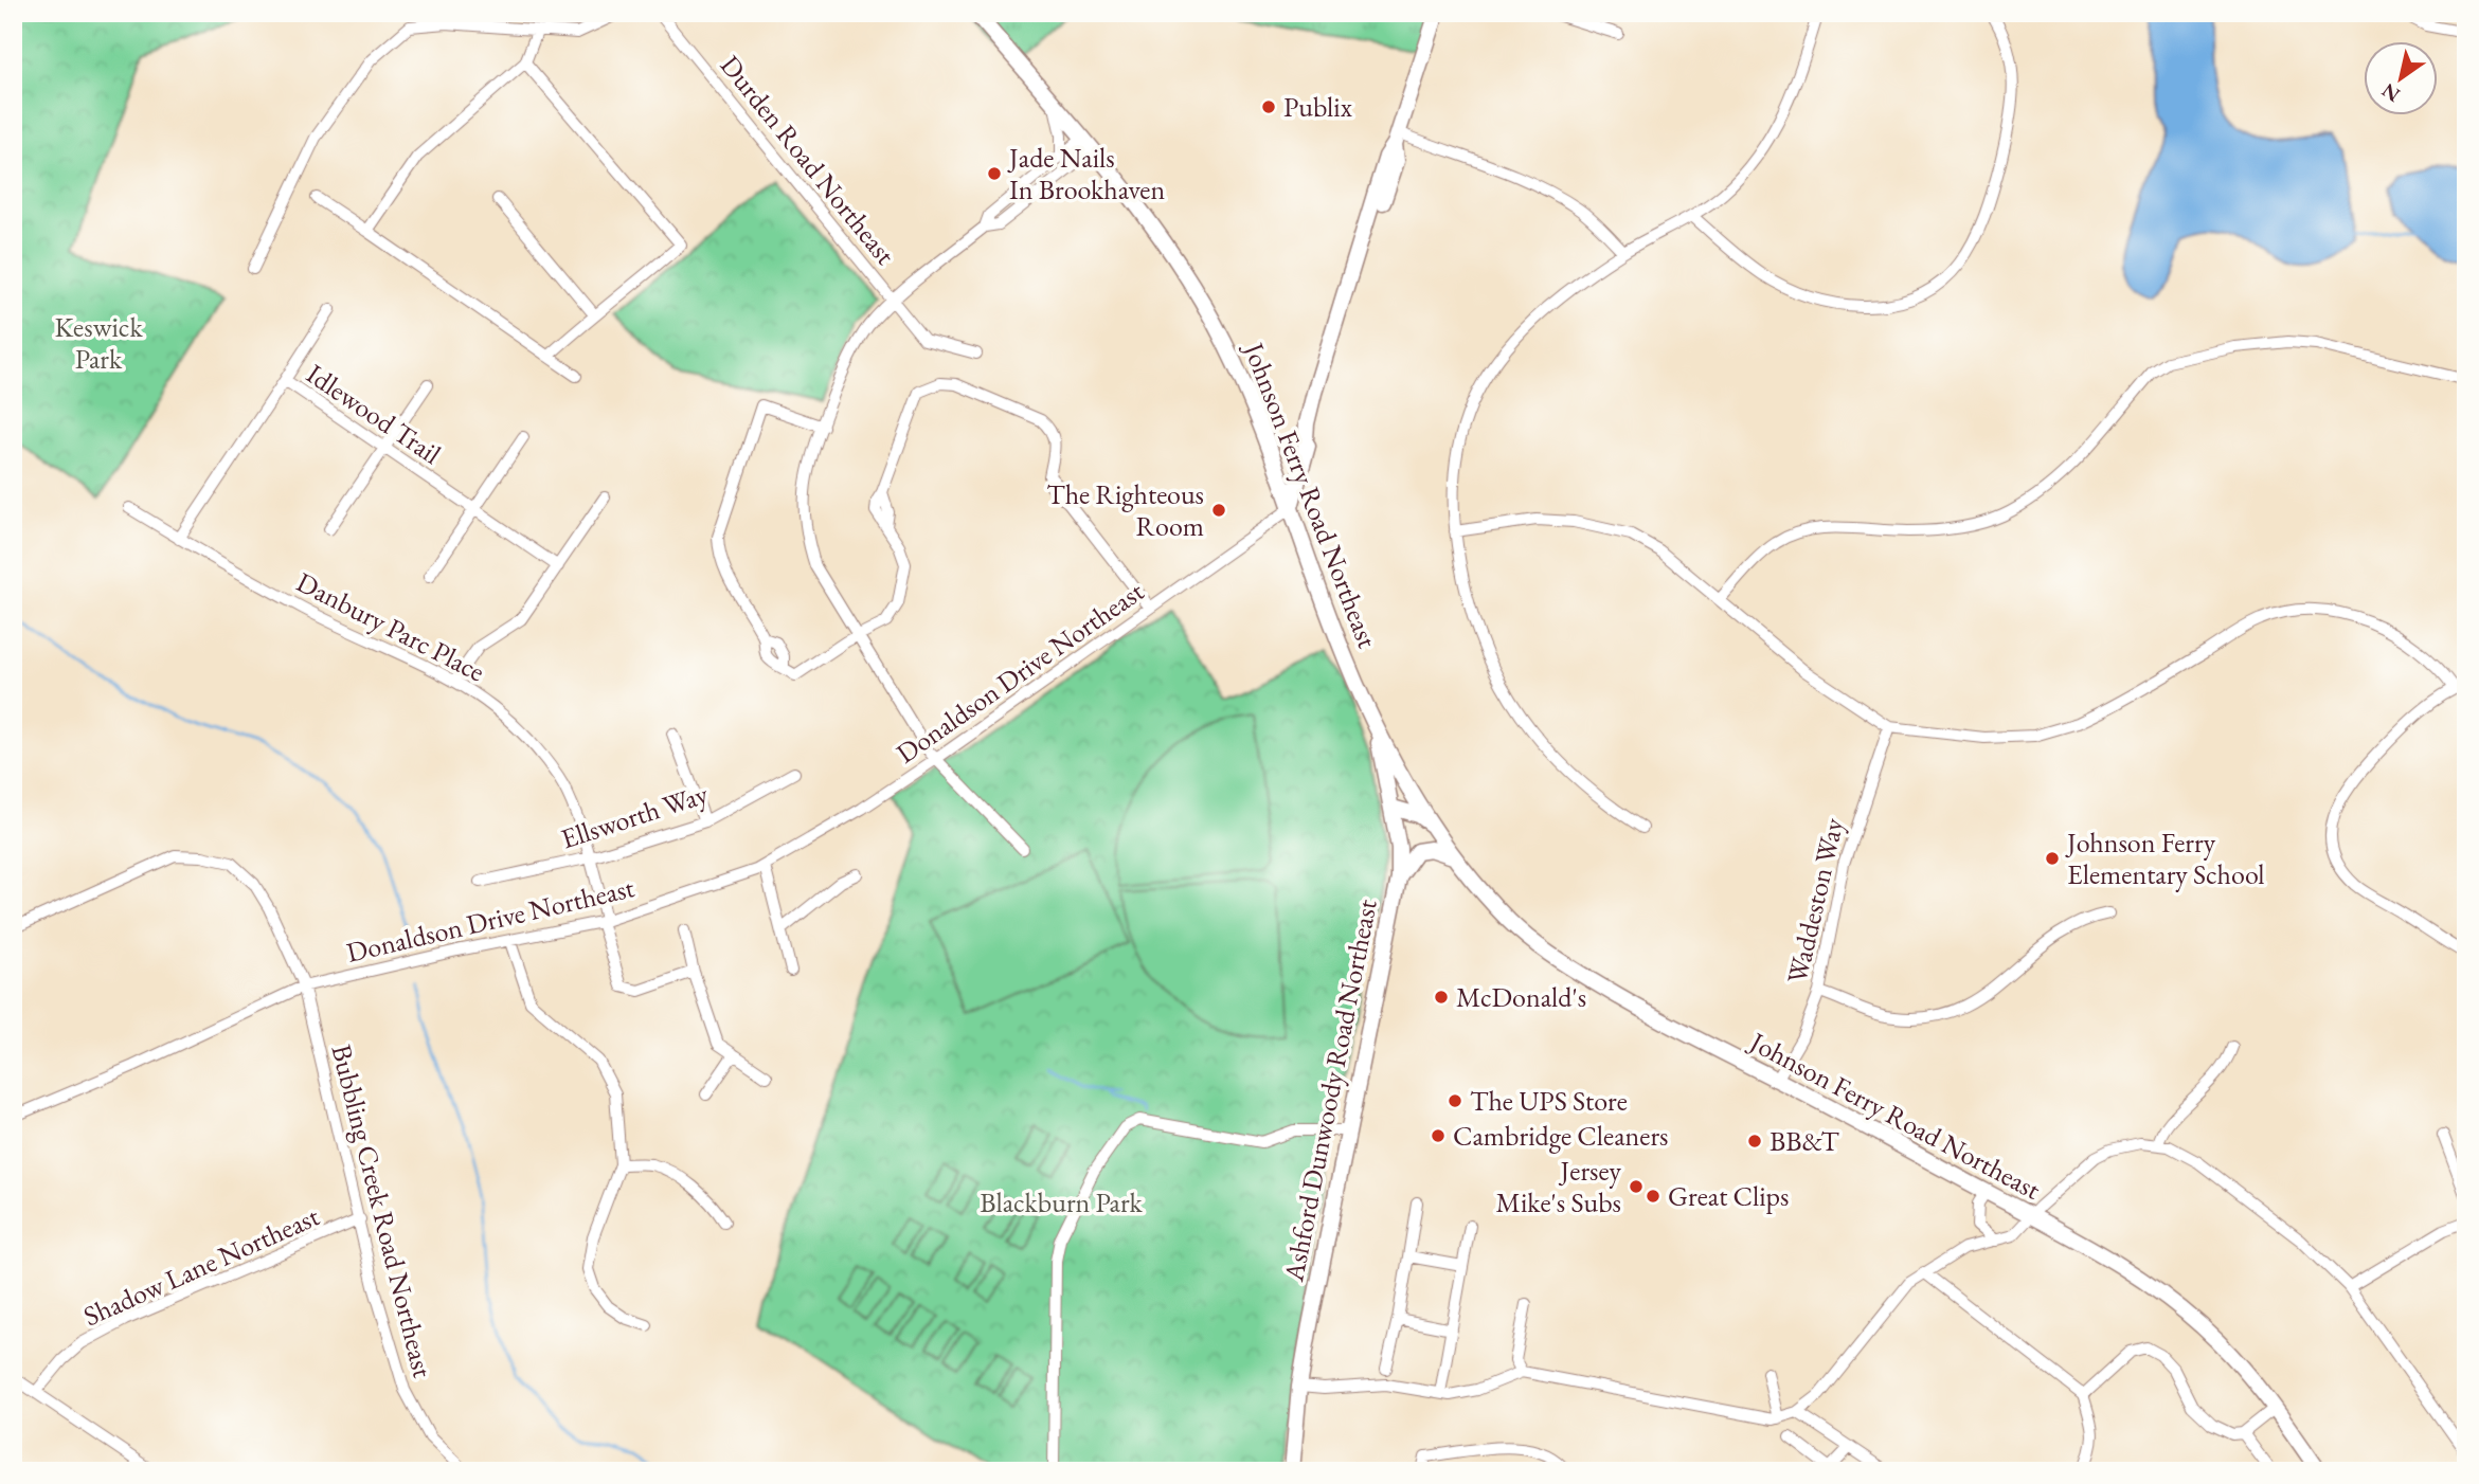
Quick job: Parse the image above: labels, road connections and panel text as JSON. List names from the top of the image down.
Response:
{
  "streets": {
    "main road": ["Johnson Ferry Road Northeast", "Ashford Dunwoody Road Northeast"],
    "street": [
      "Durden Road Northeast",
      "Idlewood Trail",
      "Danbury Parc Place",
      "Donaldson Drive Northeast",
      "Ellsworth Way",
      "Waddeston Way",
      "Bubbling Creek Road Northeast",
      "Shadow Lane Northeast"
    ]
  },
  "crossings": [
    ["Idlewood Trail", "Danbury Parc Place"],
    ["Johnson Ferry Road Northeast", "Donaldson Drive Northeast"],
    ["Johnson Ferry Road Northeast", "Waddeston Way"],
    ["Johnson Ferry Road Northeast", "Ashford Dunwoody Road Northeast"],
    ["Danbury Parc Place", "Donaldson Drive Northeast"],
    ["Danbury Parc Place", "Ellsworth Way"],
    ["Donaldson Drive Northeast", "Bubbling Creek Road Northeast"],
    ["Bubbling Creek Road Northeast", "Shadow Lane Northeast"]
  ],
  "parks": ["Keswick Park", "Blackburn Park"],
  "places": [
    "Publix",
    "Jade Nails In Brookhaven",
    "The Righteous Room",
    "Johnson Ferry Elementary School",
    "McDonald's",
    "The UPS Store",
    "Cambridge Cleaners",
    "BB&T",
    "Jersey Mike's Subs",
    "Great Clips"
  ],
  "north": "bottom left"
}
